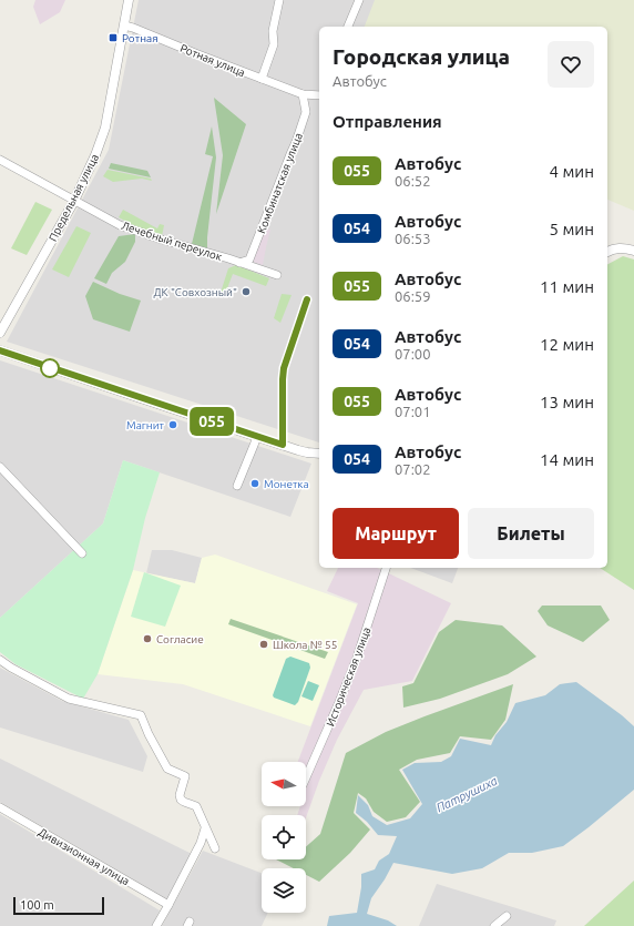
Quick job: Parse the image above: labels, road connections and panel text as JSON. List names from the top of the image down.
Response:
{
  "streets": {
    "street": [
      "Ротная улица",
      "Комбинатская улица",
      "Предельная улица",
      "Лечебный переулок",
      "Историческая улица",
      "Дивизионная улица"
    ]
  },
  "crossings": [
    ["Ротная улица", "Комбинатская улица"],
    ["Ротная улица", "Предельная улица"],
    ["Комбинатская улица", "Лечебный переулок"],
    ["Предельная улица", "Лечебный переулок"]
  ],
  "water": ["Патрушиха"],
  "places": {
    "transit": ["Ротная"],
    "other": [
      "ДК \"Совхозный\"",
      "Магнит",
      "Монетка",
      "Согласие",
      "Школа № 55"
    ]
  },
  "lines": ["bus line 055"],
  "scale_bar": "100 m",
  "north": "left",
  "page": {
    "on_map": "055",
    "heading": [
      ["Городская улица", "Автобус"],
      "Отправления"
    ],
    "list": [
      {
        "mark": "055",
        "name": "Автобус",
        "note": "06:52",
        "value": "4 мин"
      },
      {
        "mark": "054",
        "name": "Автобус",
        "note": "06:53",
        "value": "5 мин"
      },
      {
        "mark": "055",
        "name": "Автобус",
        "note": "06:59",
        "value": "11 мин"
      },
      {
        "mark": "054",
        "name": "Автобус",
        "note": "07:00",
        "value": "12 мин"
      },
      {
        "mark": "055",
        "name": "Автобус",
        "note": "07:01",
        "value": "13 мин"
      },
      {
        "mark": "054",
        "name": "Автобус",
        "note": "07:02",
        "value": "14 мин"
      }
    ],
    "buttons": ["Маршрут", "Билеты"],
    "scale": "100 m"
  }
}
